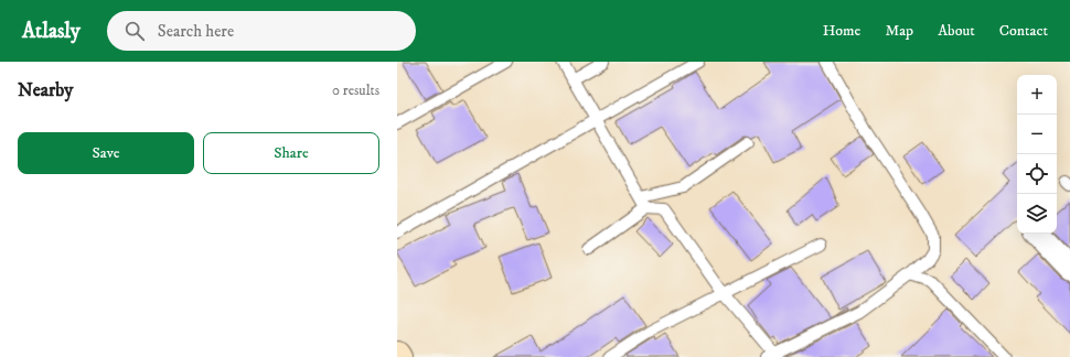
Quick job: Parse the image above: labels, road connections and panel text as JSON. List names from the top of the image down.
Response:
{
  "page": {
    "header": "Atlasly",
    "search": "Search here",
    "nav": [
      "Home",
      "Map",
      "About",
      "Contact"
    ],
    "heading": ["Nearby", "0 results"],
    "map_buttons": ["+", "−"],
    "buttons": ["Save", "Share"]
  }
}
